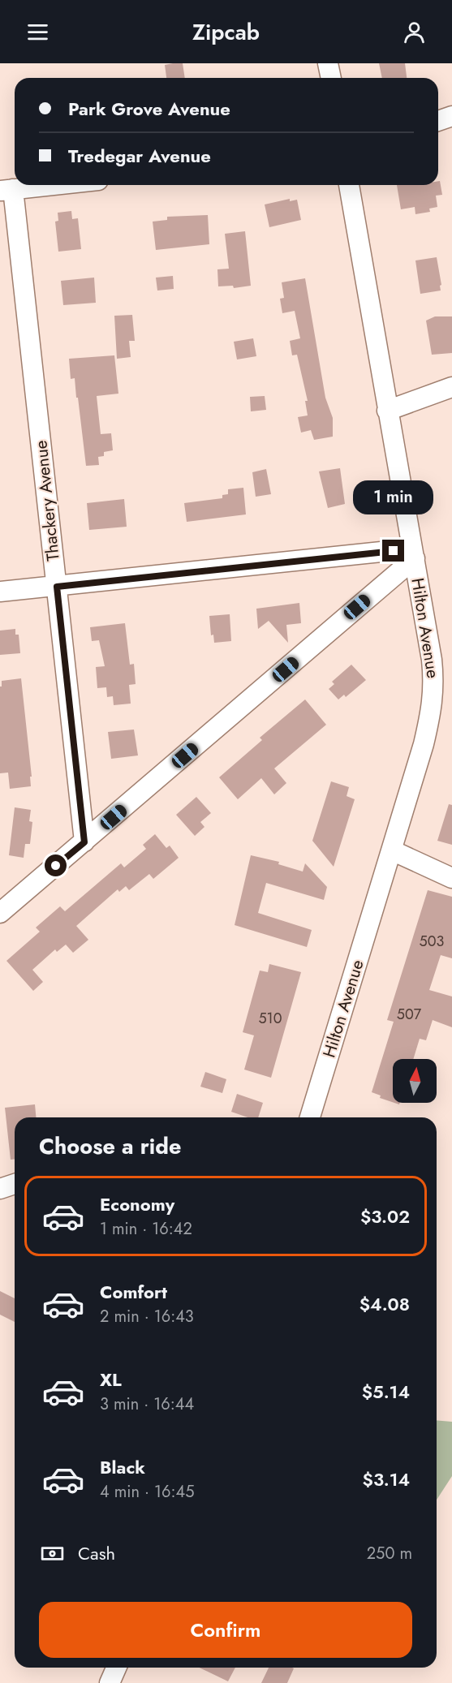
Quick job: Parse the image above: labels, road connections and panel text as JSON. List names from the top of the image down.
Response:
{
  "streets": {
    "street": ["Thackery Avenue", "Hilton Avenue"]
  },
  "house_numbers": ["503", "507", "510"],
  "north": "top",
  "page": {
    "header": "Zipcab",
    "banner": ["Park Grove Avenue", "Tredegar Avenue"],
    "bubble": "1 min",
    "heading": "Choose a ride",
    "list": [
      {
        "name": "Economy",
        "note": "1 min · 16:42",
        "value": "$3.02"
      },
      {
        "name": "Comfort",
        "note": "2 min · 16:43",
        "value": "$4.08"
      },
      {
        "name": "XL",
        "note": "3 min · 16:44",
        "value": "$5.14"
      },
      {
        "name": "Black",
        "note": "4 min · 16:45",
        "value": "$3.14"
      }
    ],
    "pay": ["Cash", "250 m"],
    "buttons": "Confirm"
  }
}
